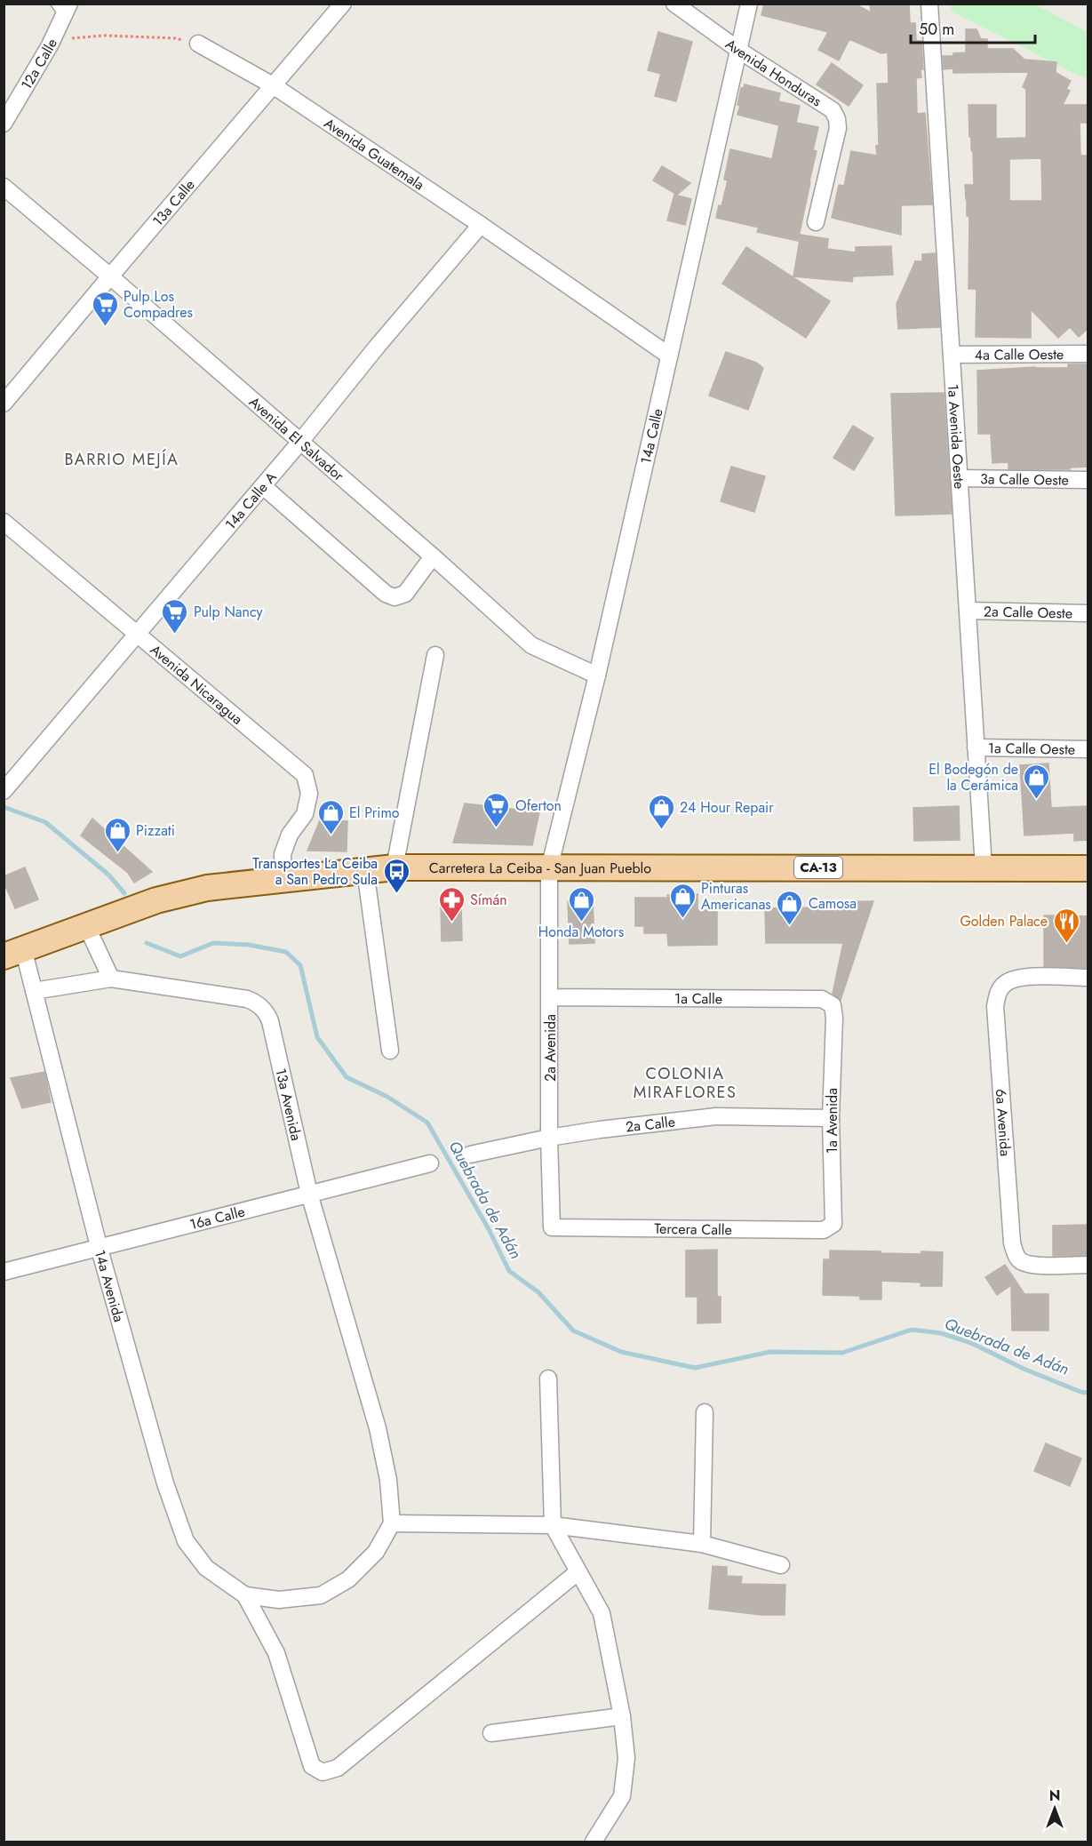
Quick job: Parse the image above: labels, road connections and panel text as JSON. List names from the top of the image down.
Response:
{
  "streets": {
    "main road": ["CA-13", "Carretera La Ceiba - San Juan Pueblo"],
    "street": [
      "12a Calle",
      "Avenida Honduras",
      "Avenida Guatemala",
      "13a Calle",
      "4a Calle Oeste",
      "1a Avenida Oeste",
      "14a Calle",
      "Avenida El Salvador",
      "3a Calle Oeste",
      "14a Calle A",
      "2a Calle Oeste",
      "Avenida Nicaragua",
      "1a Calle Oeste",
      "1a Calle",
      "2a Avenida",
      "13a Avenida",
      "1a Avenida",
      "6a Avenida",
      "2a Calle",
      "16a Calle",
      "Tercera Calle",
      "14a Avenida"
    ]
  },
  "crossings": [
    ["Avenida Honduras", "14a Calle"],
    ["Avenida Guatemala", "13a Calle"],
    ["Avenida Guatemala", "14a Calle"],
    ["Avenida Guatemala", "14a Calle A"],
    ["13a Calle", "Avenida El Salvador"],
    ["4a Calle Oeste", "1a Avenida Oeste"],
    ["1a Avenida Oeste", "3a Calle Oeste"],
    ["1a Avenida Oeste", "2a Calle Oeste"],
    ["1a Avenida Oeste", "1a Calle Oeste"],
    ["1a Avenida Oeste", "Carretera La Ceiba - San Juan Pueblo"],
    ["14a Calle", "Avenida El Salvador"],
    ["14a Calle", "Carretera La Ceiba - San Juan Pueblo"],
    ["14a Calle", "2a Avenida"],
    ["Avenida El Salvador", "14a Calle A"],
    ["14a Calle A", "Avenida Nicaragua"],
    ["Avenida Nicaragua", "Carretera La Ceiba - San Juan Pueblo"],
    ["Carretera La Ceiba - San Juan Pueblo", "2a Avenida"],
    ["Carretera La Ceiba - San Juan Pueblo", "14a Avenida"],
    ["1a Calle", "2a Avenida"],
    ["1a Calle", "1a Avenida"],
    ["2a Avenida", "2a Calle"],
    ["2a Avenida", "Tercera Calle"],
    ["13a Avenida", "16a Calle"],
    ["13a Avenida", "14a Avenida"],
    ["1a Avenida", "2a Calle"],
    ["1a Avenida", "Tercera Calle"],
    ["16a Calle", "14a Avenida"]
  ],
  "districts": ["BARRIO MEJÍA", "COLONIA MIRAFLORES"],
  "water": ["Quebrada de Adán"],
  "places": {
    "supermarket": ["Pulp Los Compadres", "Pulp Nancy", "Oferton"],
    "shop": [
      "El Bodegón de la Cerámica",
      "24 Hour Repair",
      "El Primo",
      "Pizzati",
      "Pinturas Americanas",
      "Honda Motors",
      "Camosa"
    ],
    "bus stop": ["Transportes La Ceiba a San Pedro Sula"],
    "pharmacy": ["Símán"],
    "restaurant": ["Golden Palace"]
  },
  "scale_bar": "50 m",
  "north": "top"
}
